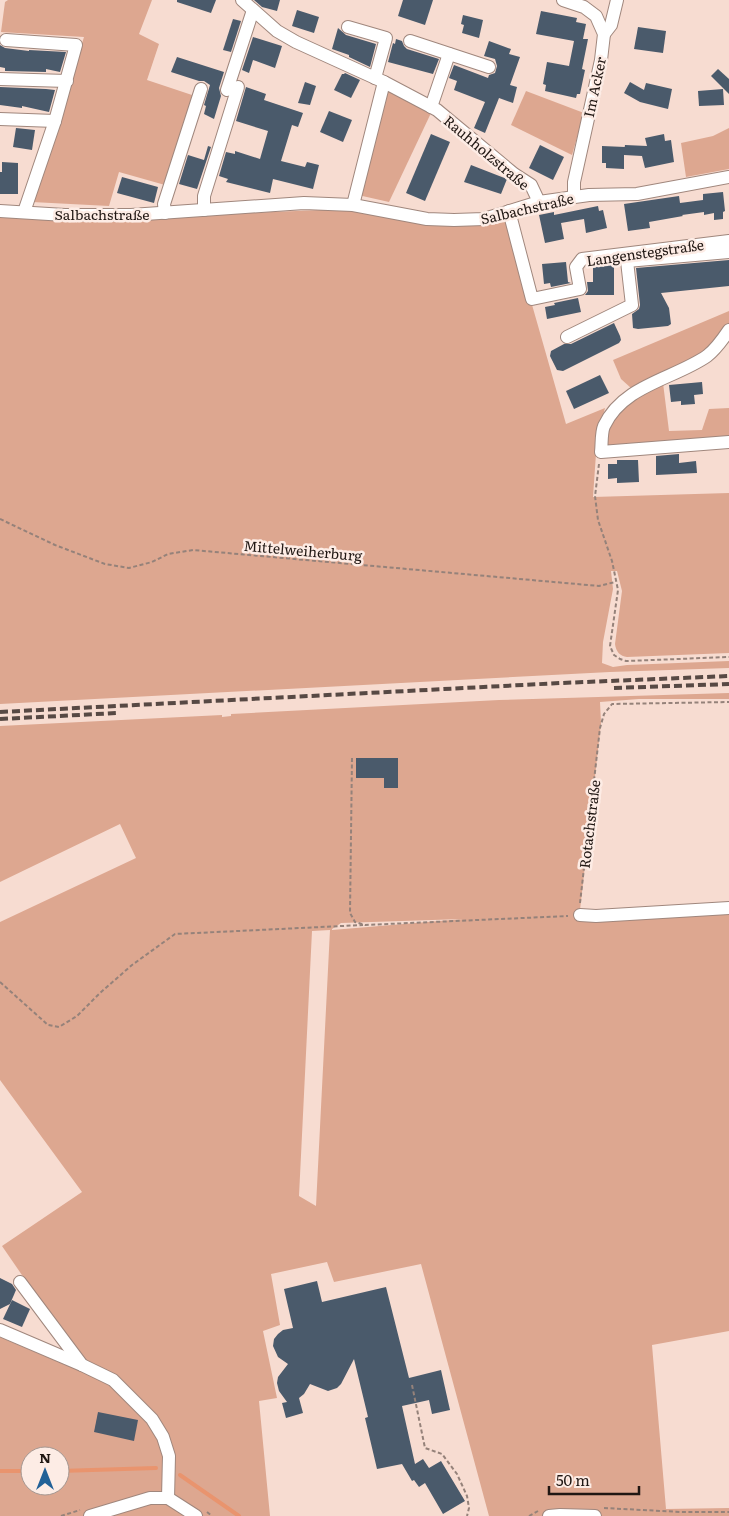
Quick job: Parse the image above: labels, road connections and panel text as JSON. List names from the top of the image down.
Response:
{
  "streets": {
    "street": [
      "Im Acker",
      "Rauhholzstraße",
      "Salbachstraße",
      "Langenstegstraße"
    ],
    "path": ["Mittelweiherburg", "Rotachstraße"]
  },
  "crossings": [
    ["Im Acker", "Salbachstraße"],
    ["Rauhholzstraße", "Salbachstraße"],
    ["Salbachstraße", "Langenstegstraße"]
  ],
  "scale_bar": "50 m",
  "north": "top"
}
